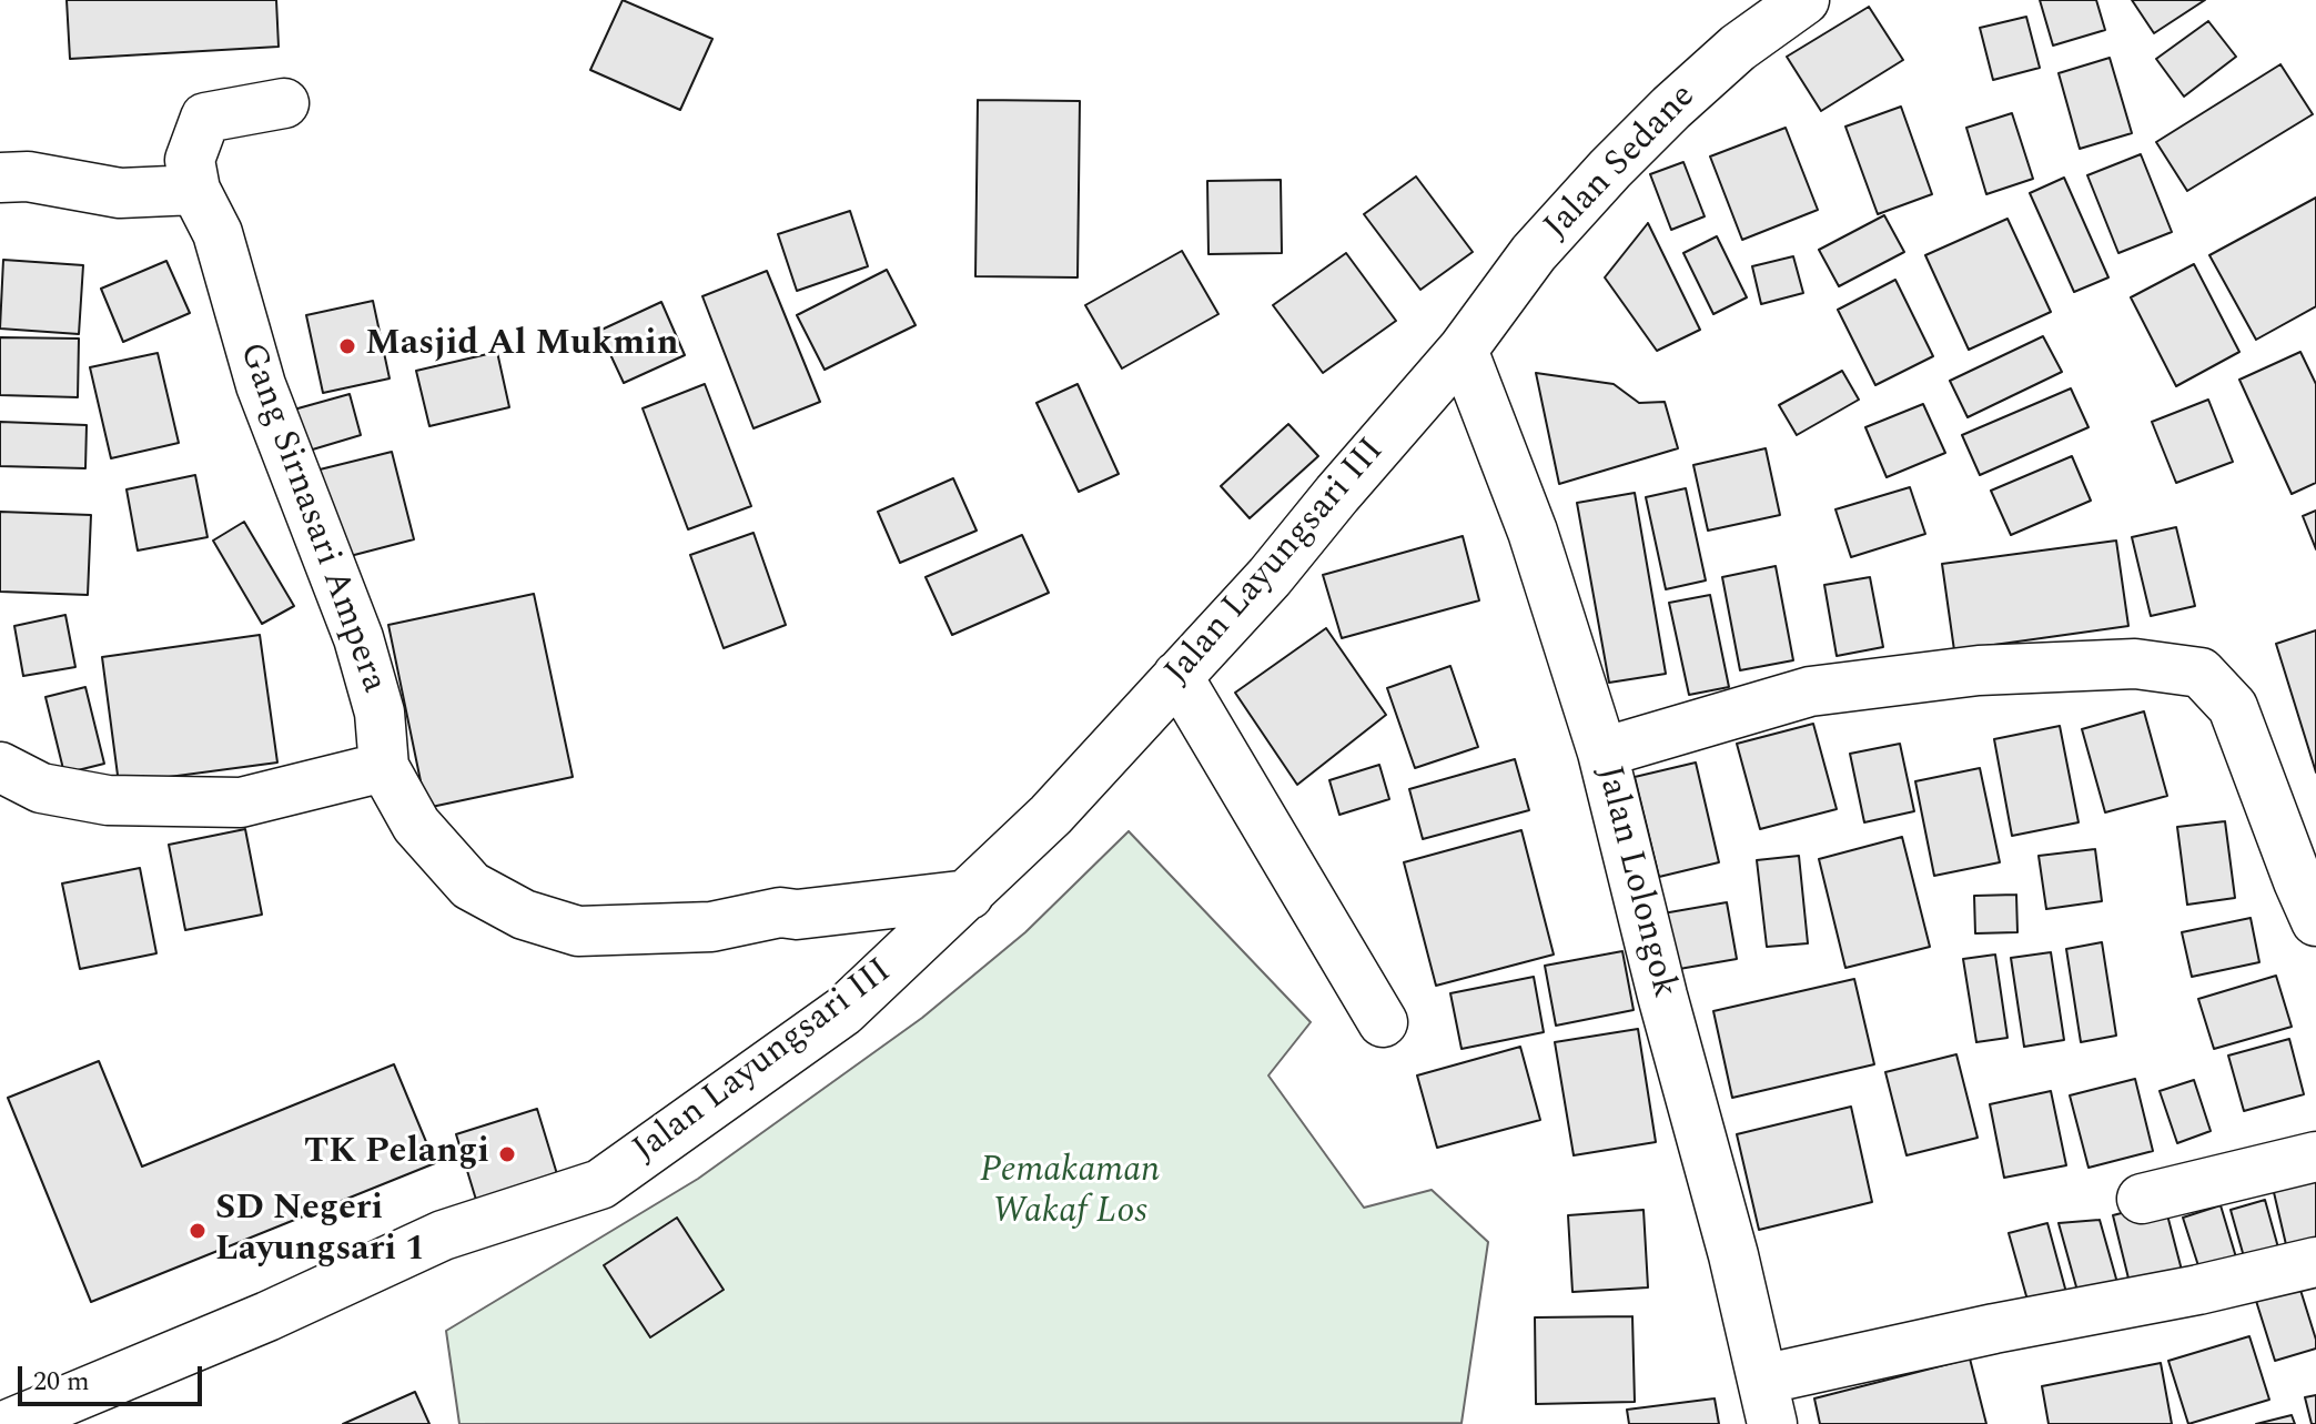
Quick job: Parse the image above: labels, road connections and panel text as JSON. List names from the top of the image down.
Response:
{
  "streets": {
    "street": [
      "Jalan Sedane",
      "Gang Sirnasari Ampera",
      "Jalan Layungsari III",
      "Jalan Lolongok"
    ]
  },
  "crossings": [
    ["Jalan Sedane", "Jalan Layungsari III"],
    ["Jalan Sedane", "Jalan Lolongok"],
    ["Gang Sirnasari Ampera", "Jalan Layungsari III"],
    ["Jalan Layungsari III", "Jalan Lolongok"]
  ],
  "parks": ["Pemakaman Wakaf Los"],
  "places": ["Masjid Al Mukmin", "TK Pelangi", "SD Negeri Layungsari 1"],
  "scale_bar": "20 m"
}
